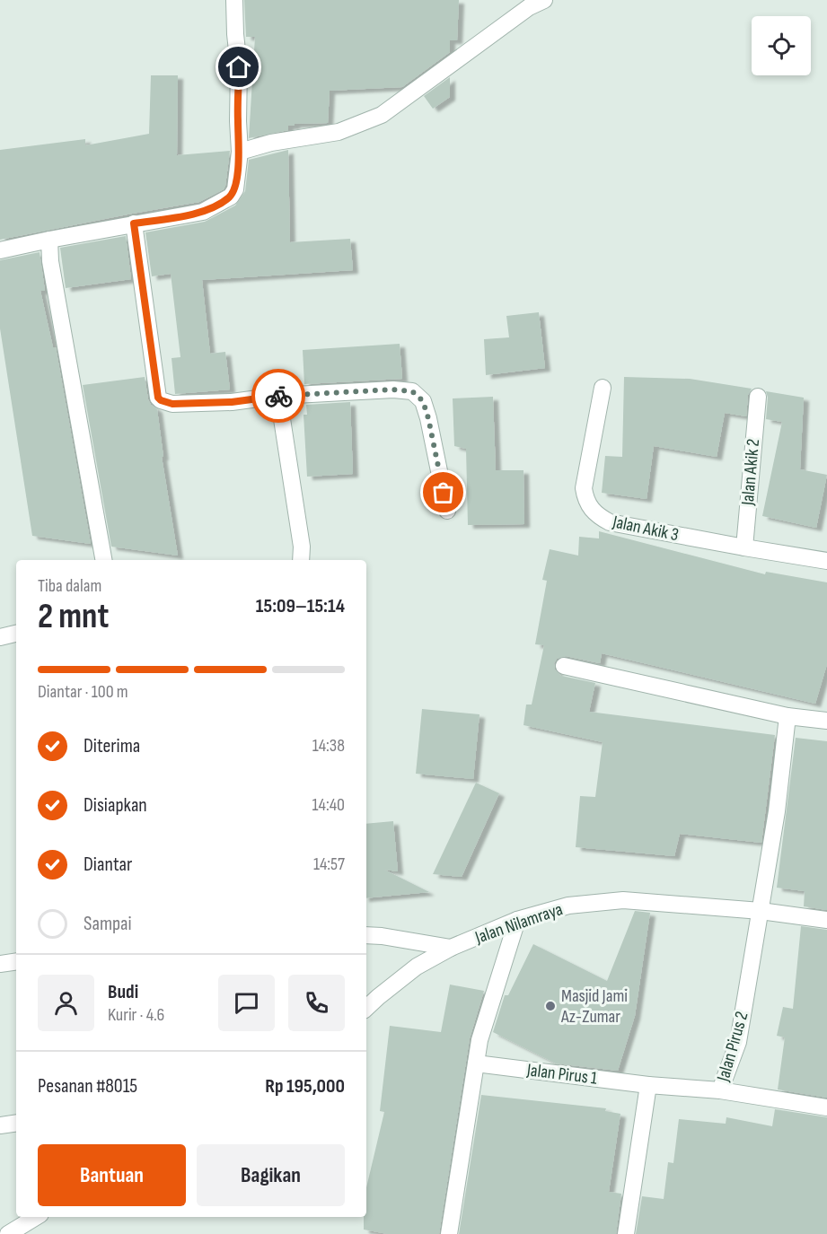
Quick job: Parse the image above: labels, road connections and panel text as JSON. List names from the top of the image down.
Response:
{
  "streets": {
    "street": [
      "Jalan Akik 2",
      "Jalan Akik 3",
      "Jalan Nilamraya",
      "Jalan Pirus 2",
      "Jalan Pirus 1"
    ]
  },
  "crossings": [
    ["Jalan Akik 2", "Jalan Akik 3"],
    ["Jalan Nilamraya", "Jalan Pirus 2"],
    ["Jalan Pirus 2", "Jalan Pirus 1"]
  ],
  "places": ["Masjid Jami Az-Zumar"],
  "page": {
    "heading": ["2 mnt", "Tiba dalam", "15:09–15:14"],
    "panel": [
      "Budi",
      "Kurir · 4.6",
      "Pesanan #8015",
      "Rp 195,000"
    ],
    "bar": "Diantar · 100 m",
    "list": [
      ["Diterima", "14:38"],
      ["Disiapkan", "14:40"],
      ["Diantar", "14:57"],
      "Sampai"
    ],
    "buttons": ["Bantuan", "Bagikan"]
  }
}
